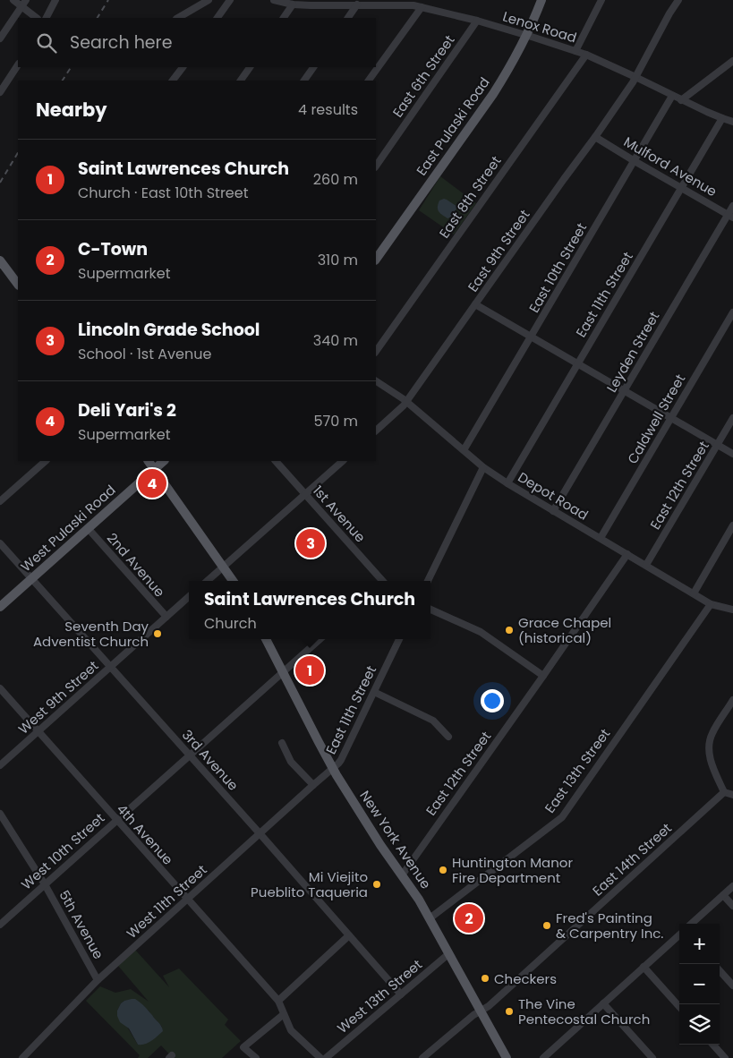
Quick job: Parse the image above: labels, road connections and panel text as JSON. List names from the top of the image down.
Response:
{
  "streets": {
    "main road": ["East Pulaski Road", "West Pulaski Road", "New York Avenue"],
    "street": [
      "Lenox Road",
      "East 6th Street",
      "Mulford Avenue",
      "East 8th Street",
      "East 9th Street",
      "East 10th Street",
      "East 11th Street",
      "Leyden Street",
      "Caldwell Street",
      "East 12th Street",
      "Depot Road",
      "1st Avenue",
      "2nd Avenue",
      "West 9th Street",
      "3rd Avenue",
      "East 13th Street",
      "4th Avenue",
      "West 10th Street",
      "East 14th Street",
      "West 11th Street",
      "5th Avenue",
      "West 13th Street"
    ]
  },
  "crossings": [
    ["Lenox Road", "East 6th Street"],
    ["Lenox Road", "East Pulaski Road"],
    ["Lenox Road", "East 8th Street"],
    ["Lenox Road", "East 9th Street"],
    ["Lenox Road", "East 10th Street"],
    ["Lenox Road", "East 11th Street"],
    ["Mulford Avenue", "East 9th Street"],
    ["Mulford Avenue", "East 10th Street"],
    ["Mulford Avenue", "East 11th Street"],
    ["Mulford Avenue", "Leyden Street"],
    ["East 9th Street", "Depot Road"],
    ["East 10th Street", "Depot Road"],
    ["East 11th Street", "Depot Road"],
    ["East 11th Street", "New York Avenue"],
    ["East 11th Street", "West 11th Street"],
    ["Leyden Street", "Depot Road"],
    ["Caldwell Street", "Depot Road"],
    ["East 12th Street", "Depot Road"],
    ["East 12th Street", "New York Avenue"],
    ["Depot Road", "East 13th Street"],
    ["West Pulaski Road", "2nd Avenue"],
    ["West Pulaski Road", "3rd Avenue"],
    ["2nd Avenue", "West 9th Street"],
    ["West 9th Street", "3rd Avenue"],
    ["West 9th Street", "4th Avenue"],
    ["3rd Avenue", "West 10th Street"],
    ["3rd Avenue", "West 11th Street"],
    ["3rd Avenue", "West 13th Street"],
    ["East 13th Street", "New York Avenue"],
    ["4th Avenue", "West 10th Street"],
    ["4th Avenue", "West 11th Street"],
    ["New York Avenue", "West 10th Street"],
    ["New York Avenue", "East 14th Street"],
    ["New York Avenue", "West 11th Street"],
    ["New York Avenue", "West 13th Street"],
    ["West 10th Street", "5th Avenue"],
    ["West 11th Street", "5th Avenue"]
  ],
  "places": [
    "Grace Chapel (historical)",
    "Seventh Day Adventist Church",
    "Huntington Manor Fire Department",
    "Mi Viejito Pueblito Taqueria",
    "Fred's Painting & Carpentry Inc.",
    "Checkers",
    "The Vine Pentecostal Church"
  ],
  "page": {
    "search": "Search here",
    "heading": ["Nearby", "4 results"],
    "list": [
      {
        "mark": "1",
        "name": "Saint Lawrences Church",
        "note": "Church · East 10th Street",
        "value": "260 m"
      },
      {
        "mark": "2",
        "name": "C-Town",
        "note": "Supermarket",
        "value": "310 m"
      },
      {
        "mark": "3",
        "name": "Lincoln Grade School",
        "note": "School · 1st Avenue",
        "value": "340 m"
      },
      {
        "mark": "4",
        "name": "Deli Yari's 2",
        "note": "Supermarket",
        "value": "570 m"
      }
    ],
    "pins": [
      "4",
      "3",
      "1",
      "2"
    ],
    "popup": ["Saint Lawrences Church", "Church"],
    "map_buttons": ["+", "−"]
  }
}
